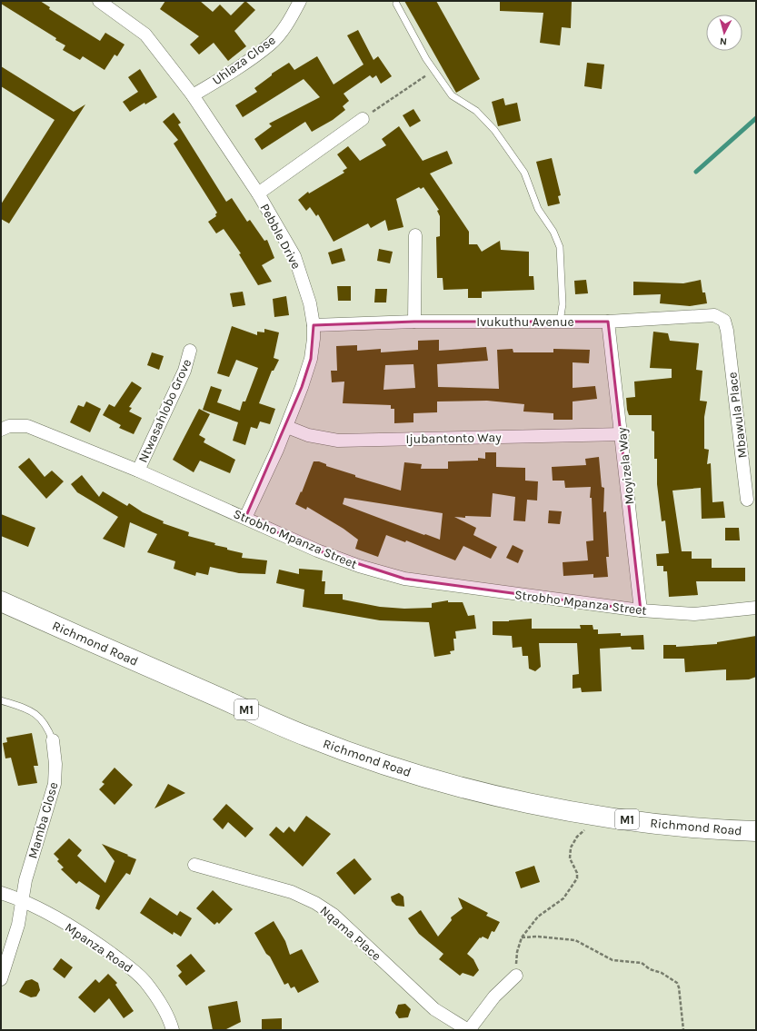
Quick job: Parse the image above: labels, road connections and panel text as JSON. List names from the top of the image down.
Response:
{
  "streets": {
    "highway": ["Richmond Road", "M1"],
    "street": [
      "Uhlaza Close",
      "Pebble Drive",
      "Ivukuthu Avenue",
      "Ntwasahlobo Grove",
      "Mbawula Place",
      "Ijubantonto Way",
      "Moyizela Way",
      "Strobho Mpanza Street",
      "Mamba Close",
      "Nqama Place",
      "Mpanza Road"
    ]
  },
  "crossings": [
    ["Uhlaza Close", "Pebble Drive"],
    ["Pebble Drive", "Ivukuthu Avenue"],
    ["Pebble Drive", "Ijubantonto Way"],
    ["Pebble Drive", "Strobho Mpanza Street"],
    ["Ivukuthu Avenue", "Mbawula Place"],
    ["Ivukuthu Avenue", "Moyizela Way"],
    ["Ntwasahlobo Grove", "Strobho Mpanza Street"],
    ["Ijubantonto Way", "Moyizela Way"],
    ["Moyizela Way", "Strobho Mpanza Street"],
    ["Mamba Close", "Mpanza Road"]
  ],
  "north": "bottom"
}
